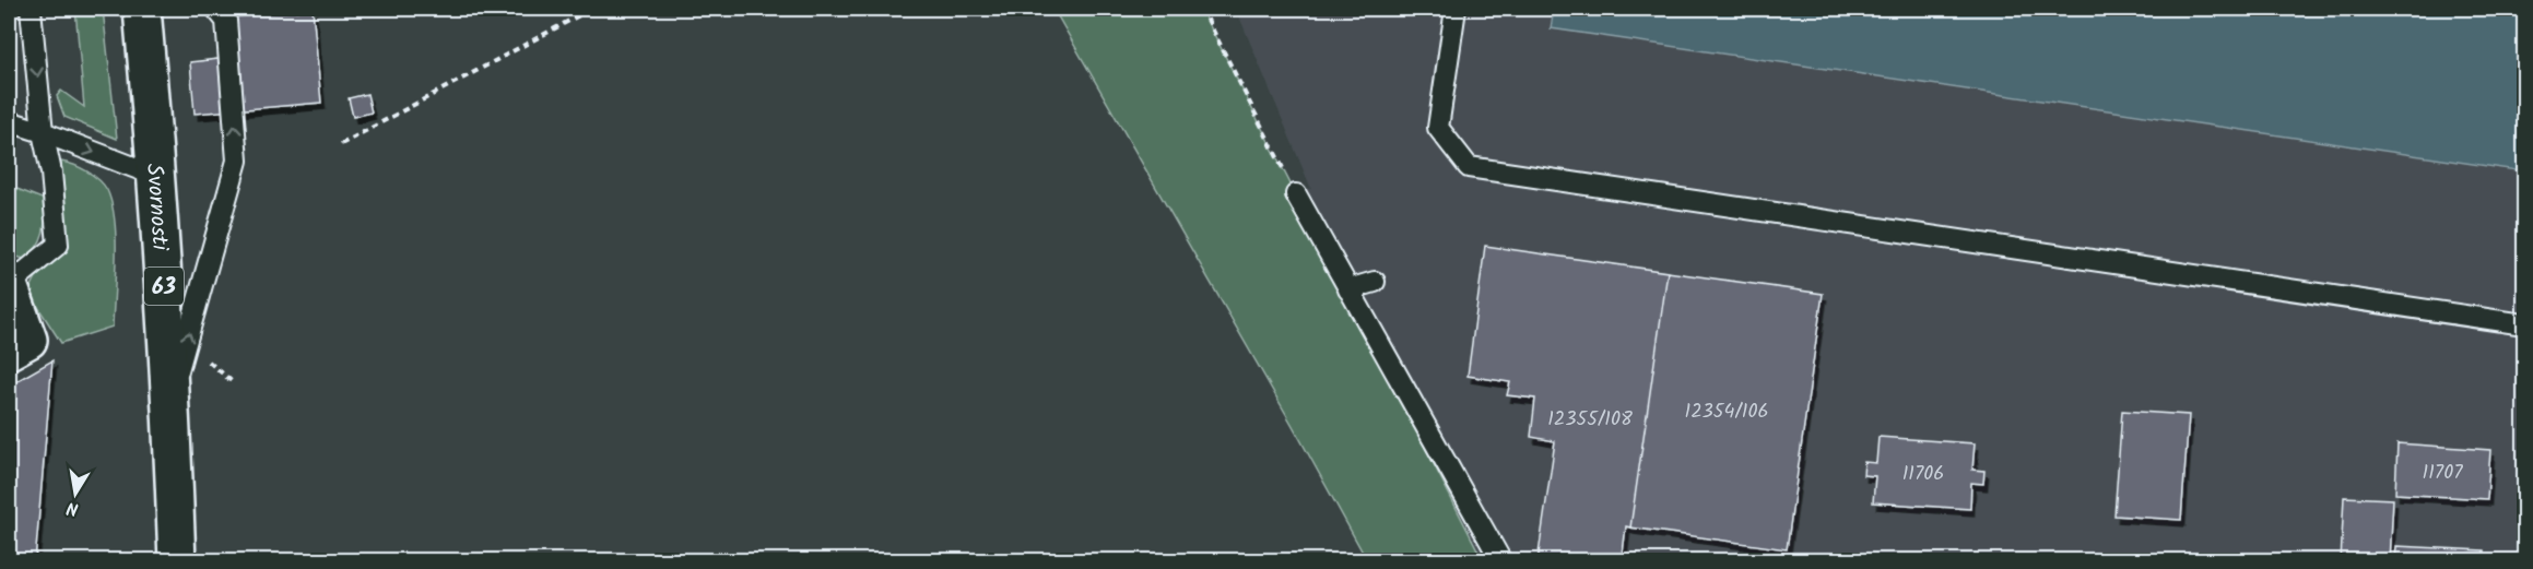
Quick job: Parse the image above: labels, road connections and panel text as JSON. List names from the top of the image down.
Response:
{
  "streets": {
    "main road": ["Svornosti", "63"]
  },
  "house_numbers": [
    "12354/106",
    "12355/108",
    "11707",
    "11706"
  ],
  "north": "bottom"
}
